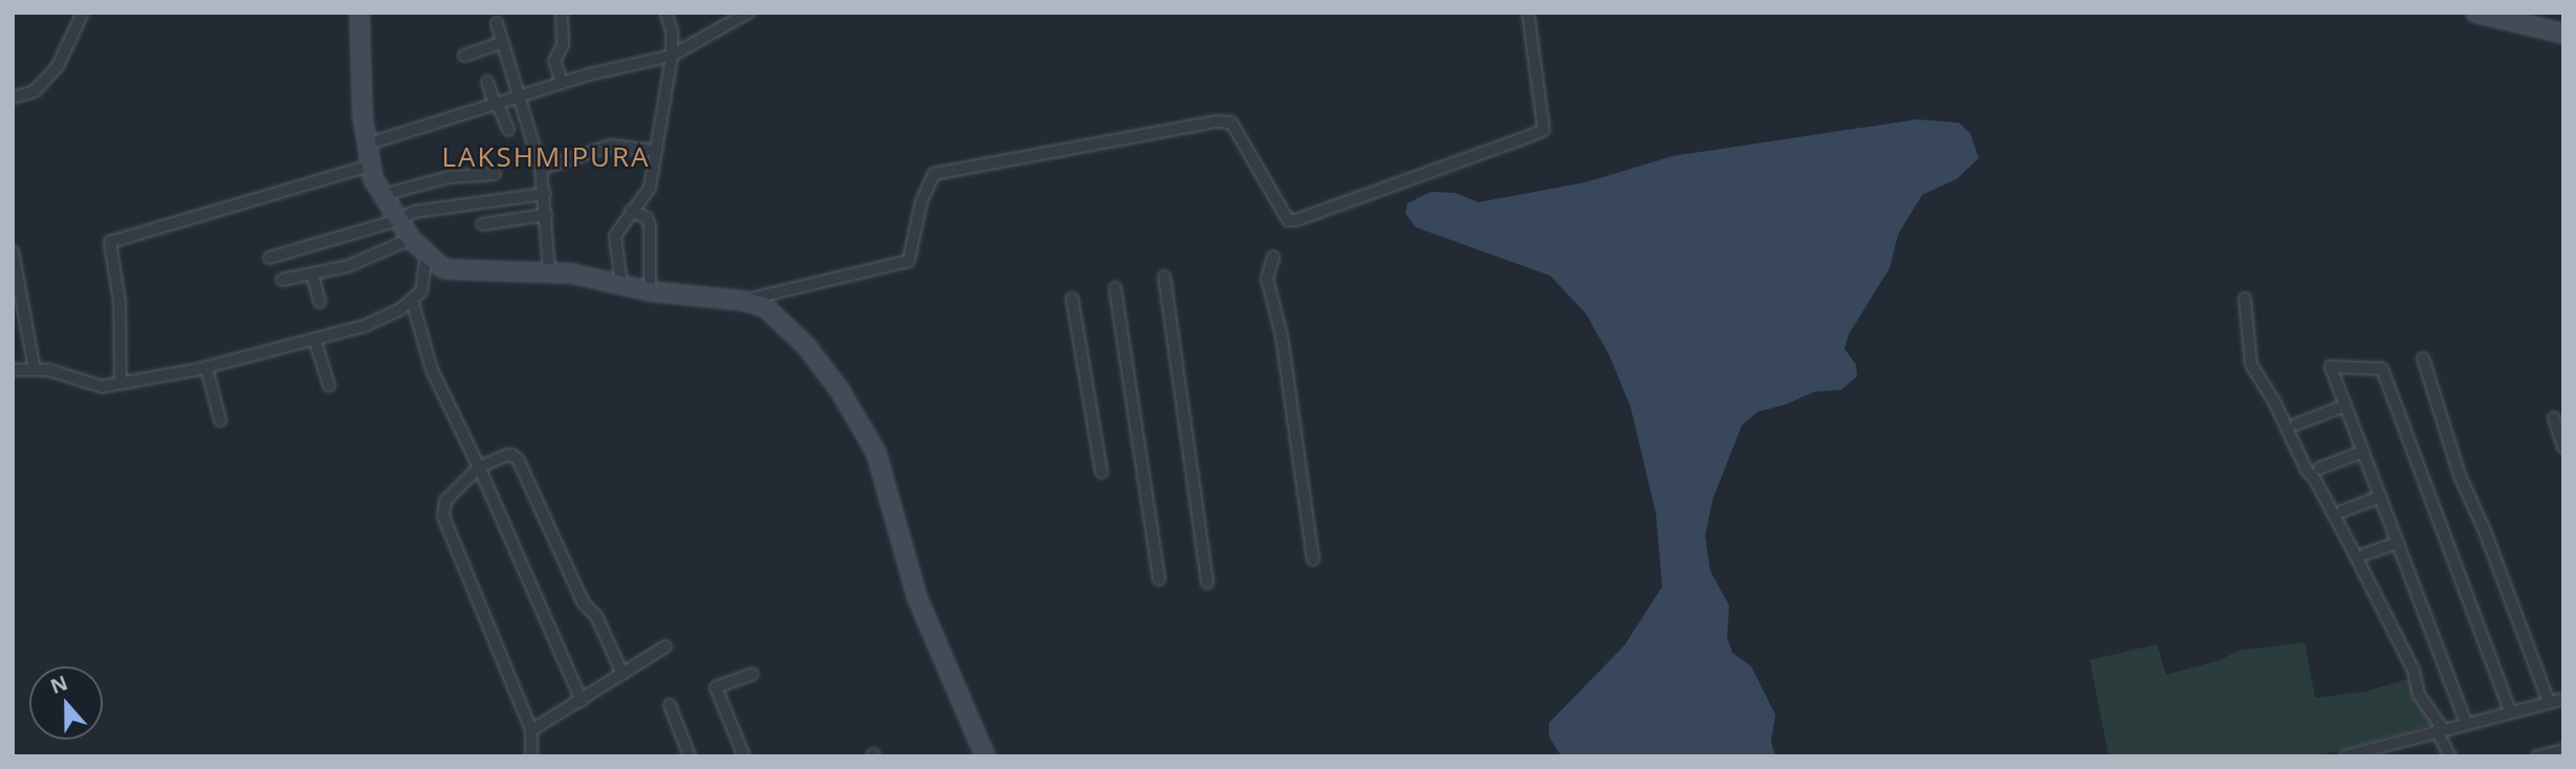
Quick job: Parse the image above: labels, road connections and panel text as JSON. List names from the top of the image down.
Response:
{
  "districts": ["LAKSHMIPURA"],
  "north": "top"
}
